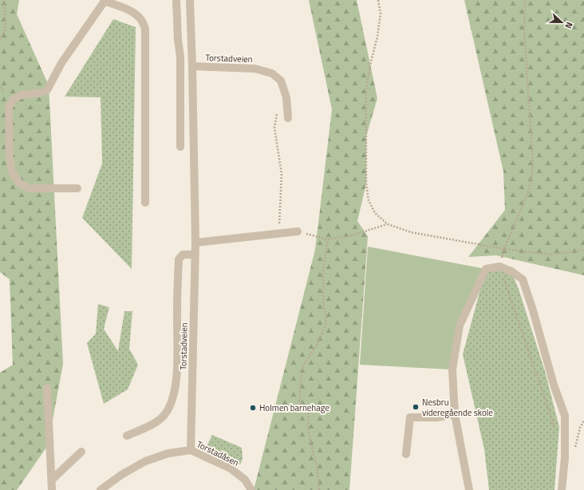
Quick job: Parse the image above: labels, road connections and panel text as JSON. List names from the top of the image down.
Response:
{
  "streets": {
    "street": ["Torstadveien", "Torstadåsen"]
  },
  "crossings": [
    ["Torstadveien", "Torstadåsen"]
  ],
  "places": ["Nesbru videregående skole", "Holmen barnehage"],
  "north": "right"
}
